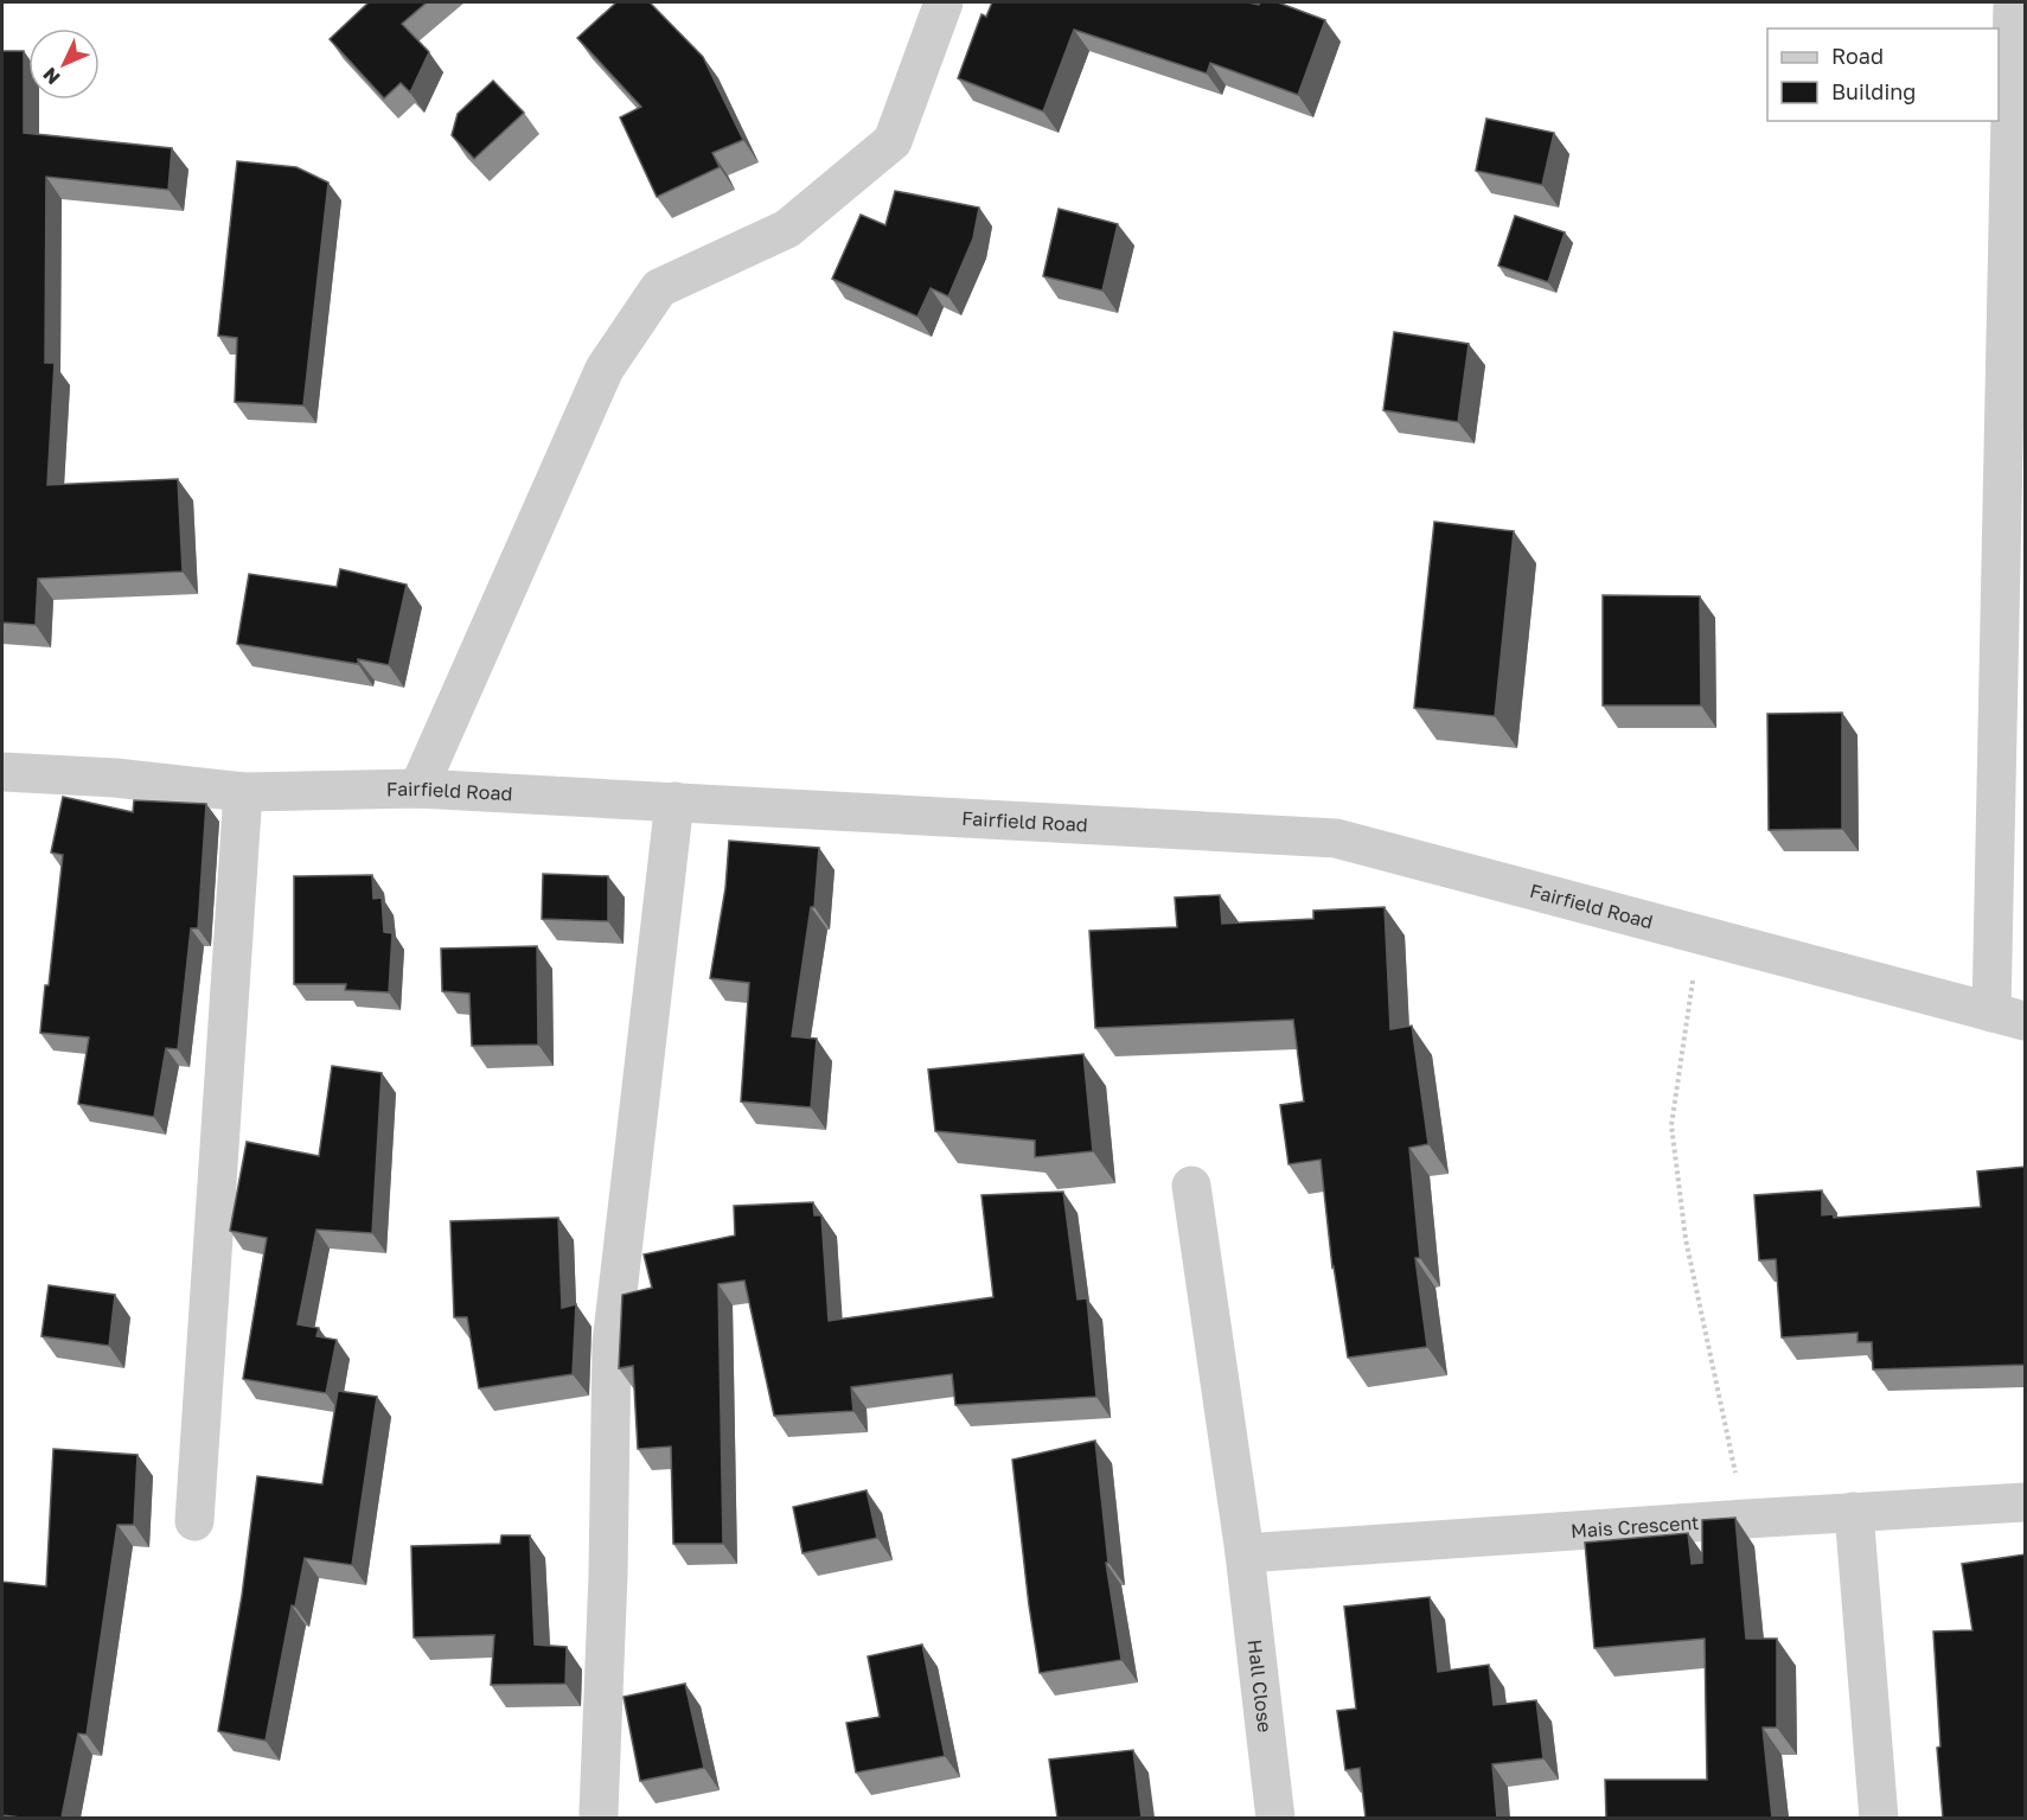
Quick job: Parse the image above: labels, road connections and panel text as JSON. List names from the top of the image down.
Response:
{
  "streets": {
    "street": ["Fairfield Road", "Mais Crescent", "Hall Close"]
  },
  "crossings": [
    ["Mais Crescent", "Hall Close"]
  ],
  "legend": ["Road", "Building"],
  "north": "bottom left"
}
